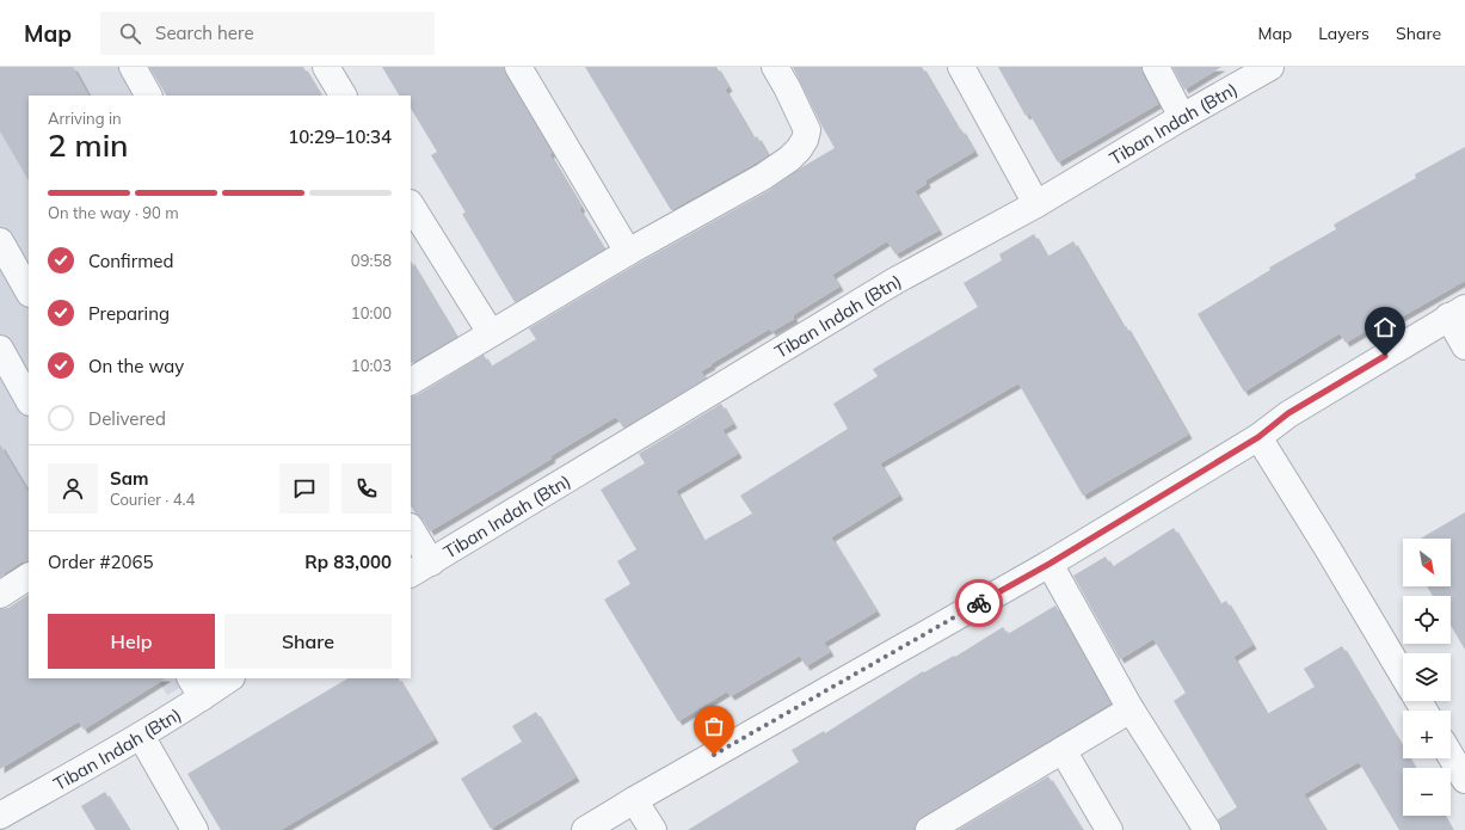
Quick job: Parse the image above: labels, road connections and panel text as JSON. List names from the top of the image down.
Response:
{
  "streets": {
    "street": ["Tiban Indah (Btn)"]
  },
  "north": "bottom right",
  "page": {
    "header": "Map",
    "search": "Search here",
    "nav": ["Map", "Layers", "Share"],
    "heading": ["2 min", "Arriving in", "10:29–10:34"],
    "panel": [
      "Sam",
      "Courier · 4.4",
      "Order #2065",
      "Rp 83,000"
    ],
    "bar": "On the way · 90 m",
    "list": [
      ["Confirmed", "09:58"],
      ["Preparing", "10:00"],
      ["On the way", "10:03"],
      "Delivered"
    ],
    "map_buttons": ["+", "−"],
    "buttons": ["Help", "Share"]
  }
}
